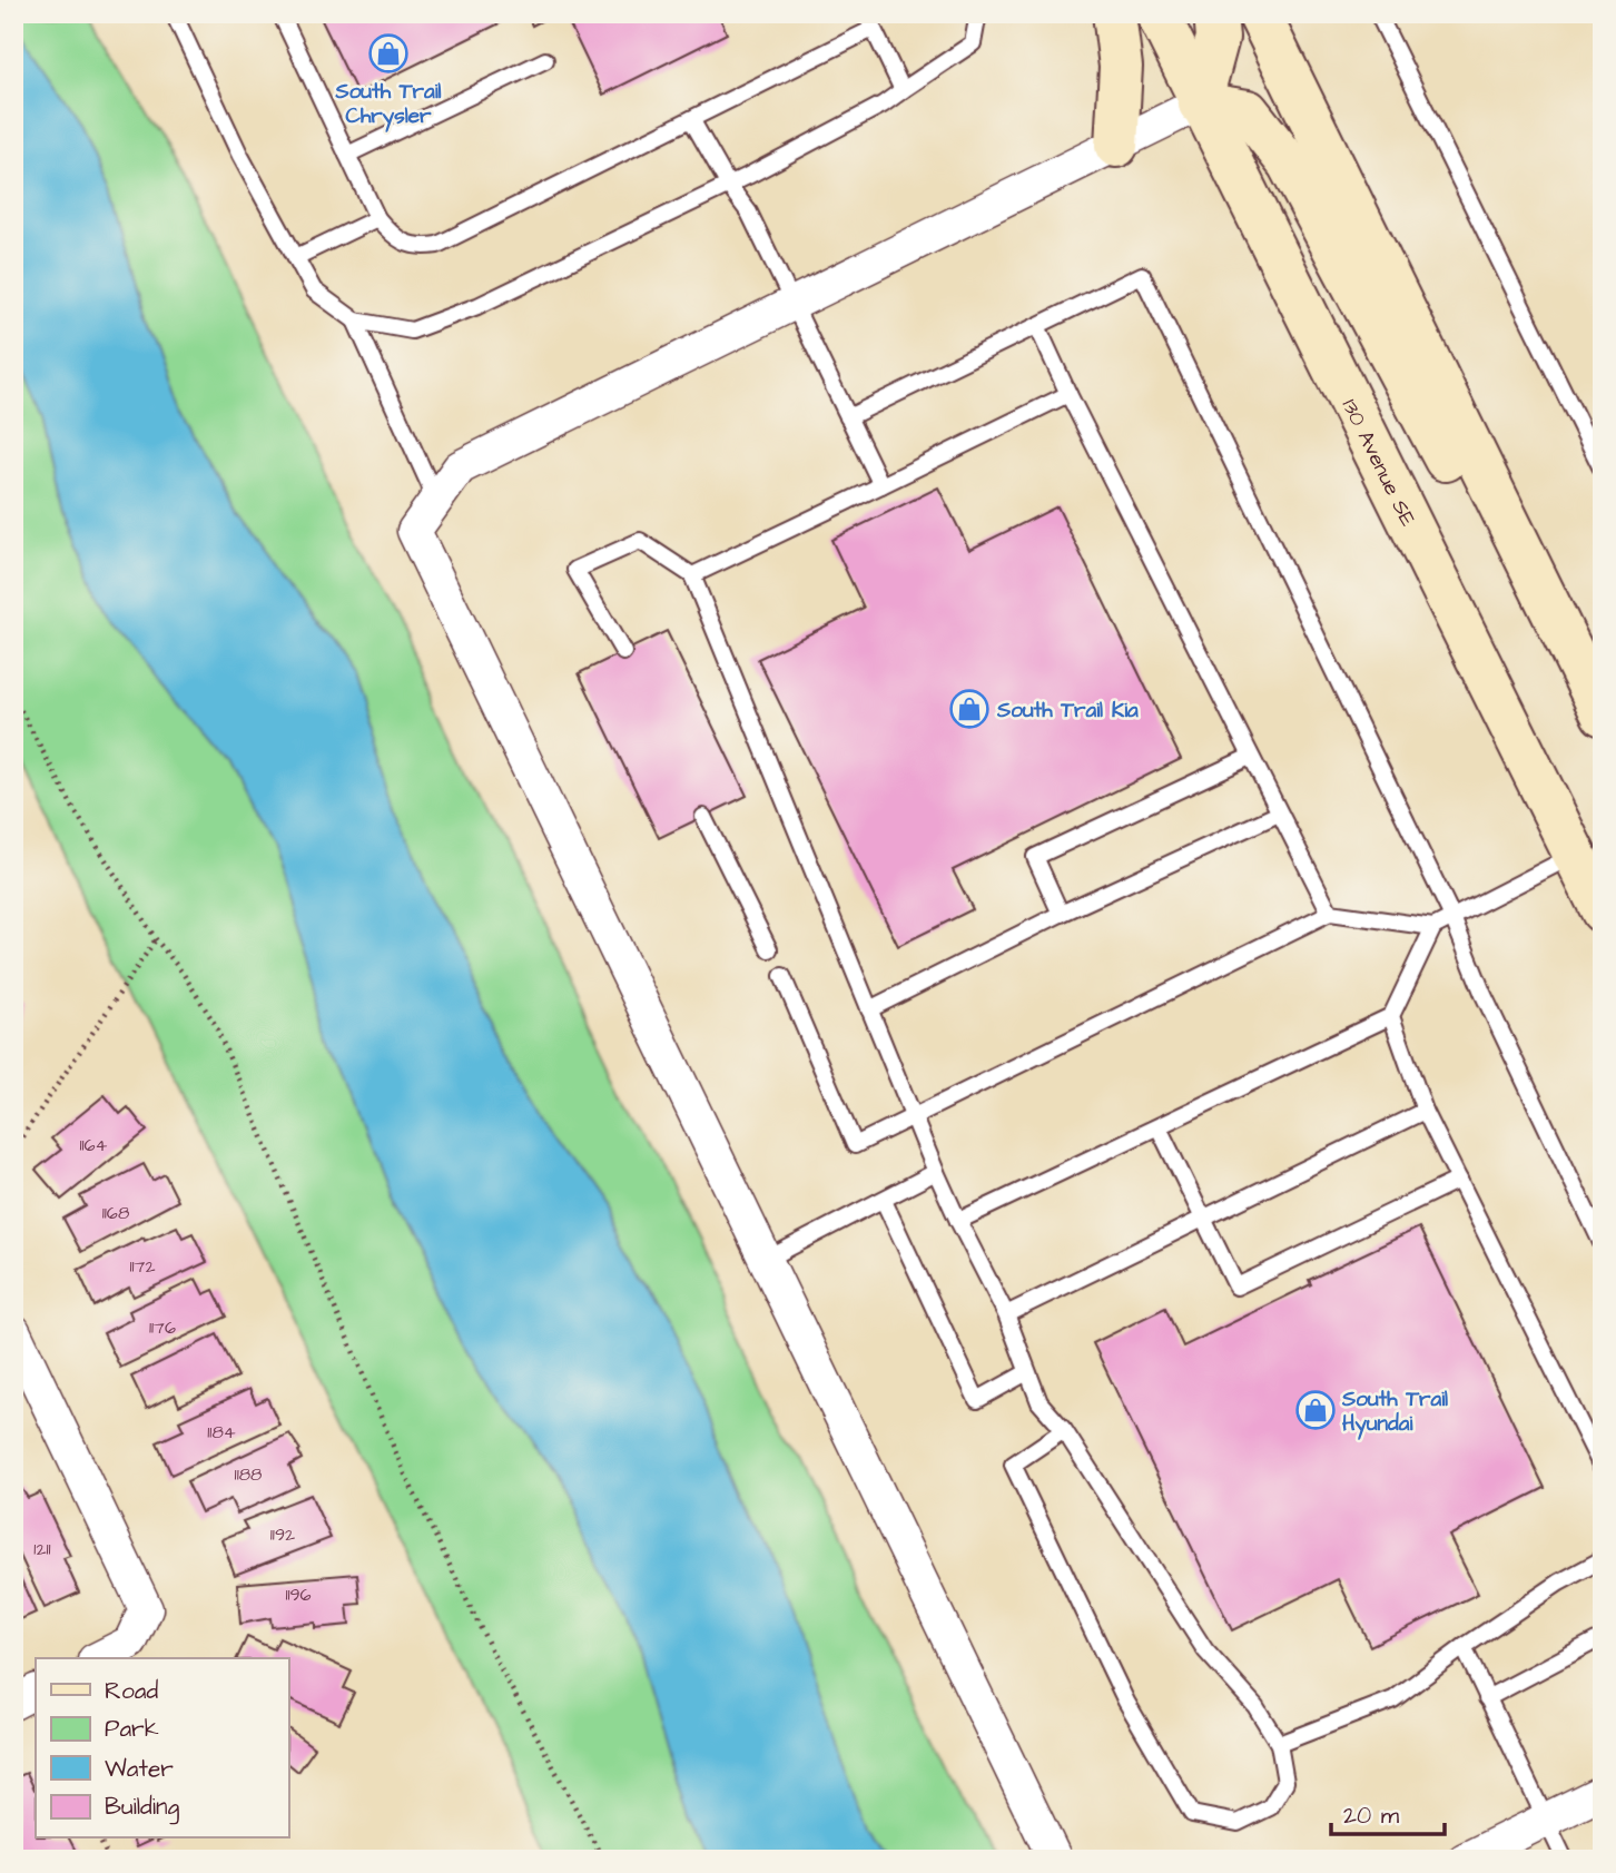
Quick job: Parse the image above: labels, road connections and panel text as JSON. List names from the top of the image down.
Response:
{
  "streets": {
    "main road": ["130 Avenue SE"]
  },
  "places": {
    "shop": ["South Trail Chrysler", "South Trail Kia", "South Trail Hyundai"]
  },
  "house_numbers": [
    "1164",
    "1168",
    "1172",
    "1176",
    "1184",
    "1188",
    "1192",
    "1211",
    "1196"
  ],
  "legend": [
    "Road",
    "Park",
    "Water",
    "Building"
  ],
  "scale_bar": "20 m"
}
